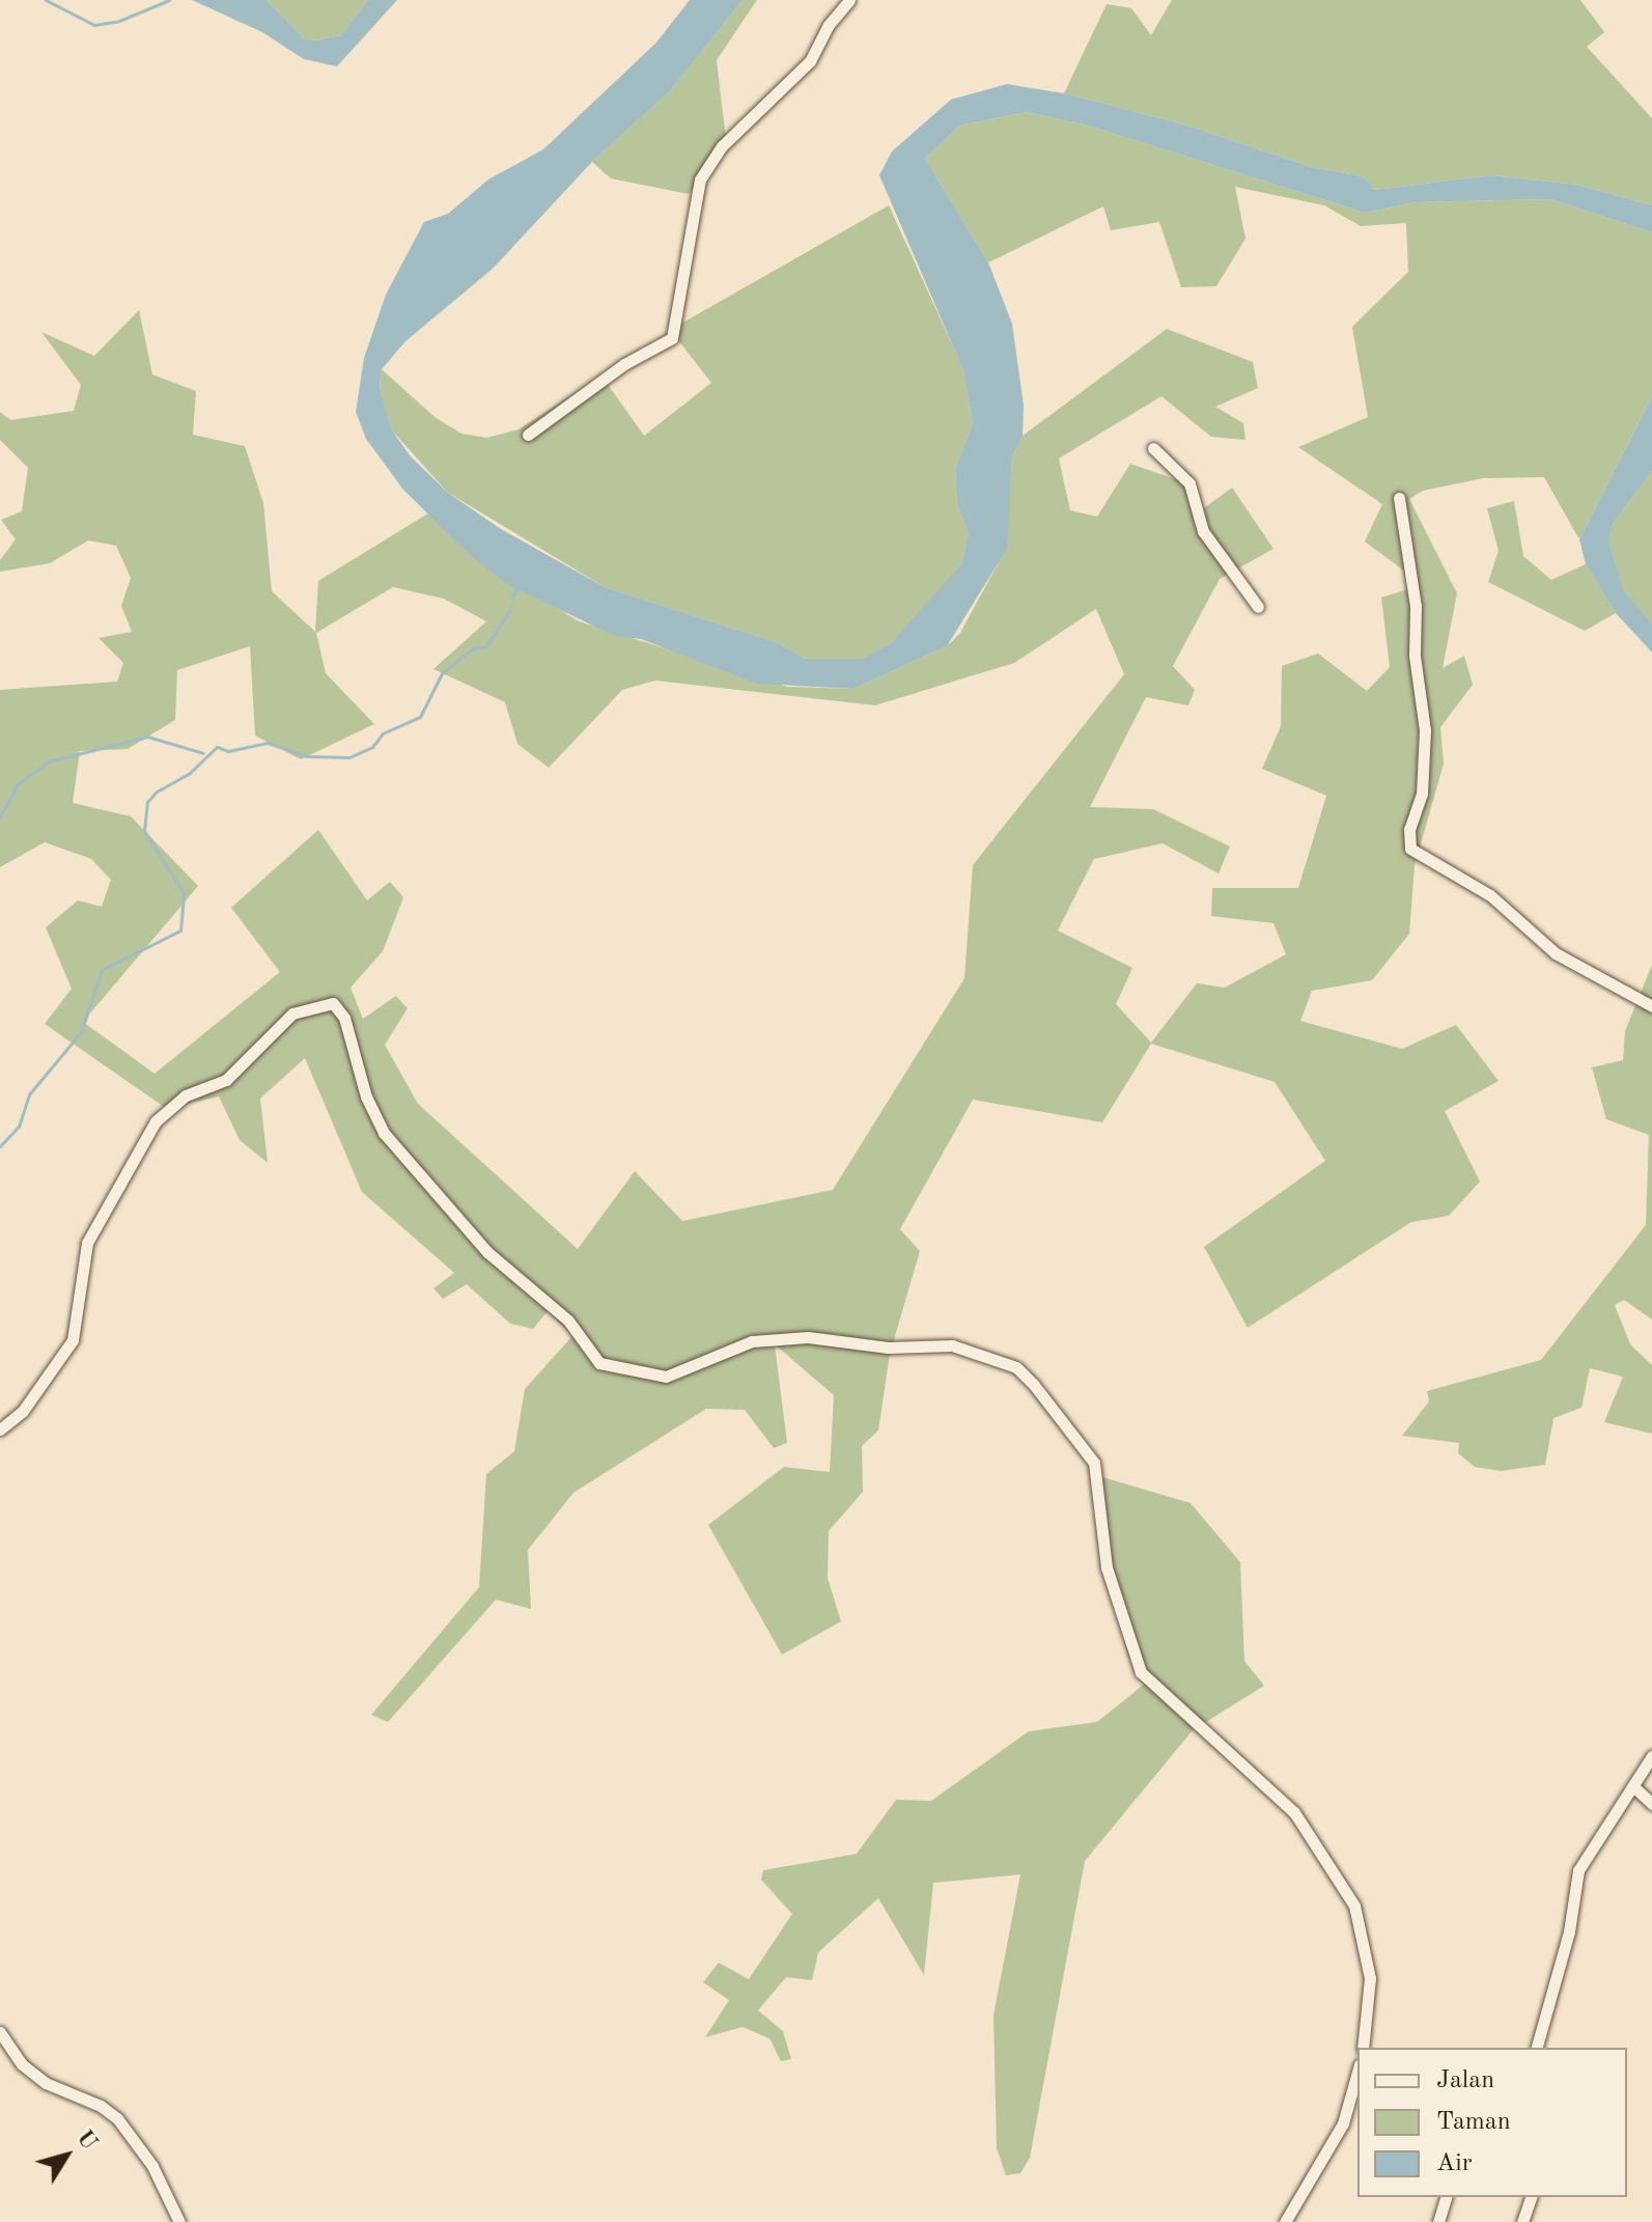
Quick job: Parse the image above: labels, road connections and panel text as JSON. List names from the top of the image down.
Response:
{
  "legend": ["Jalan", "Taman", "Air"],
  "north": "top right"
}
